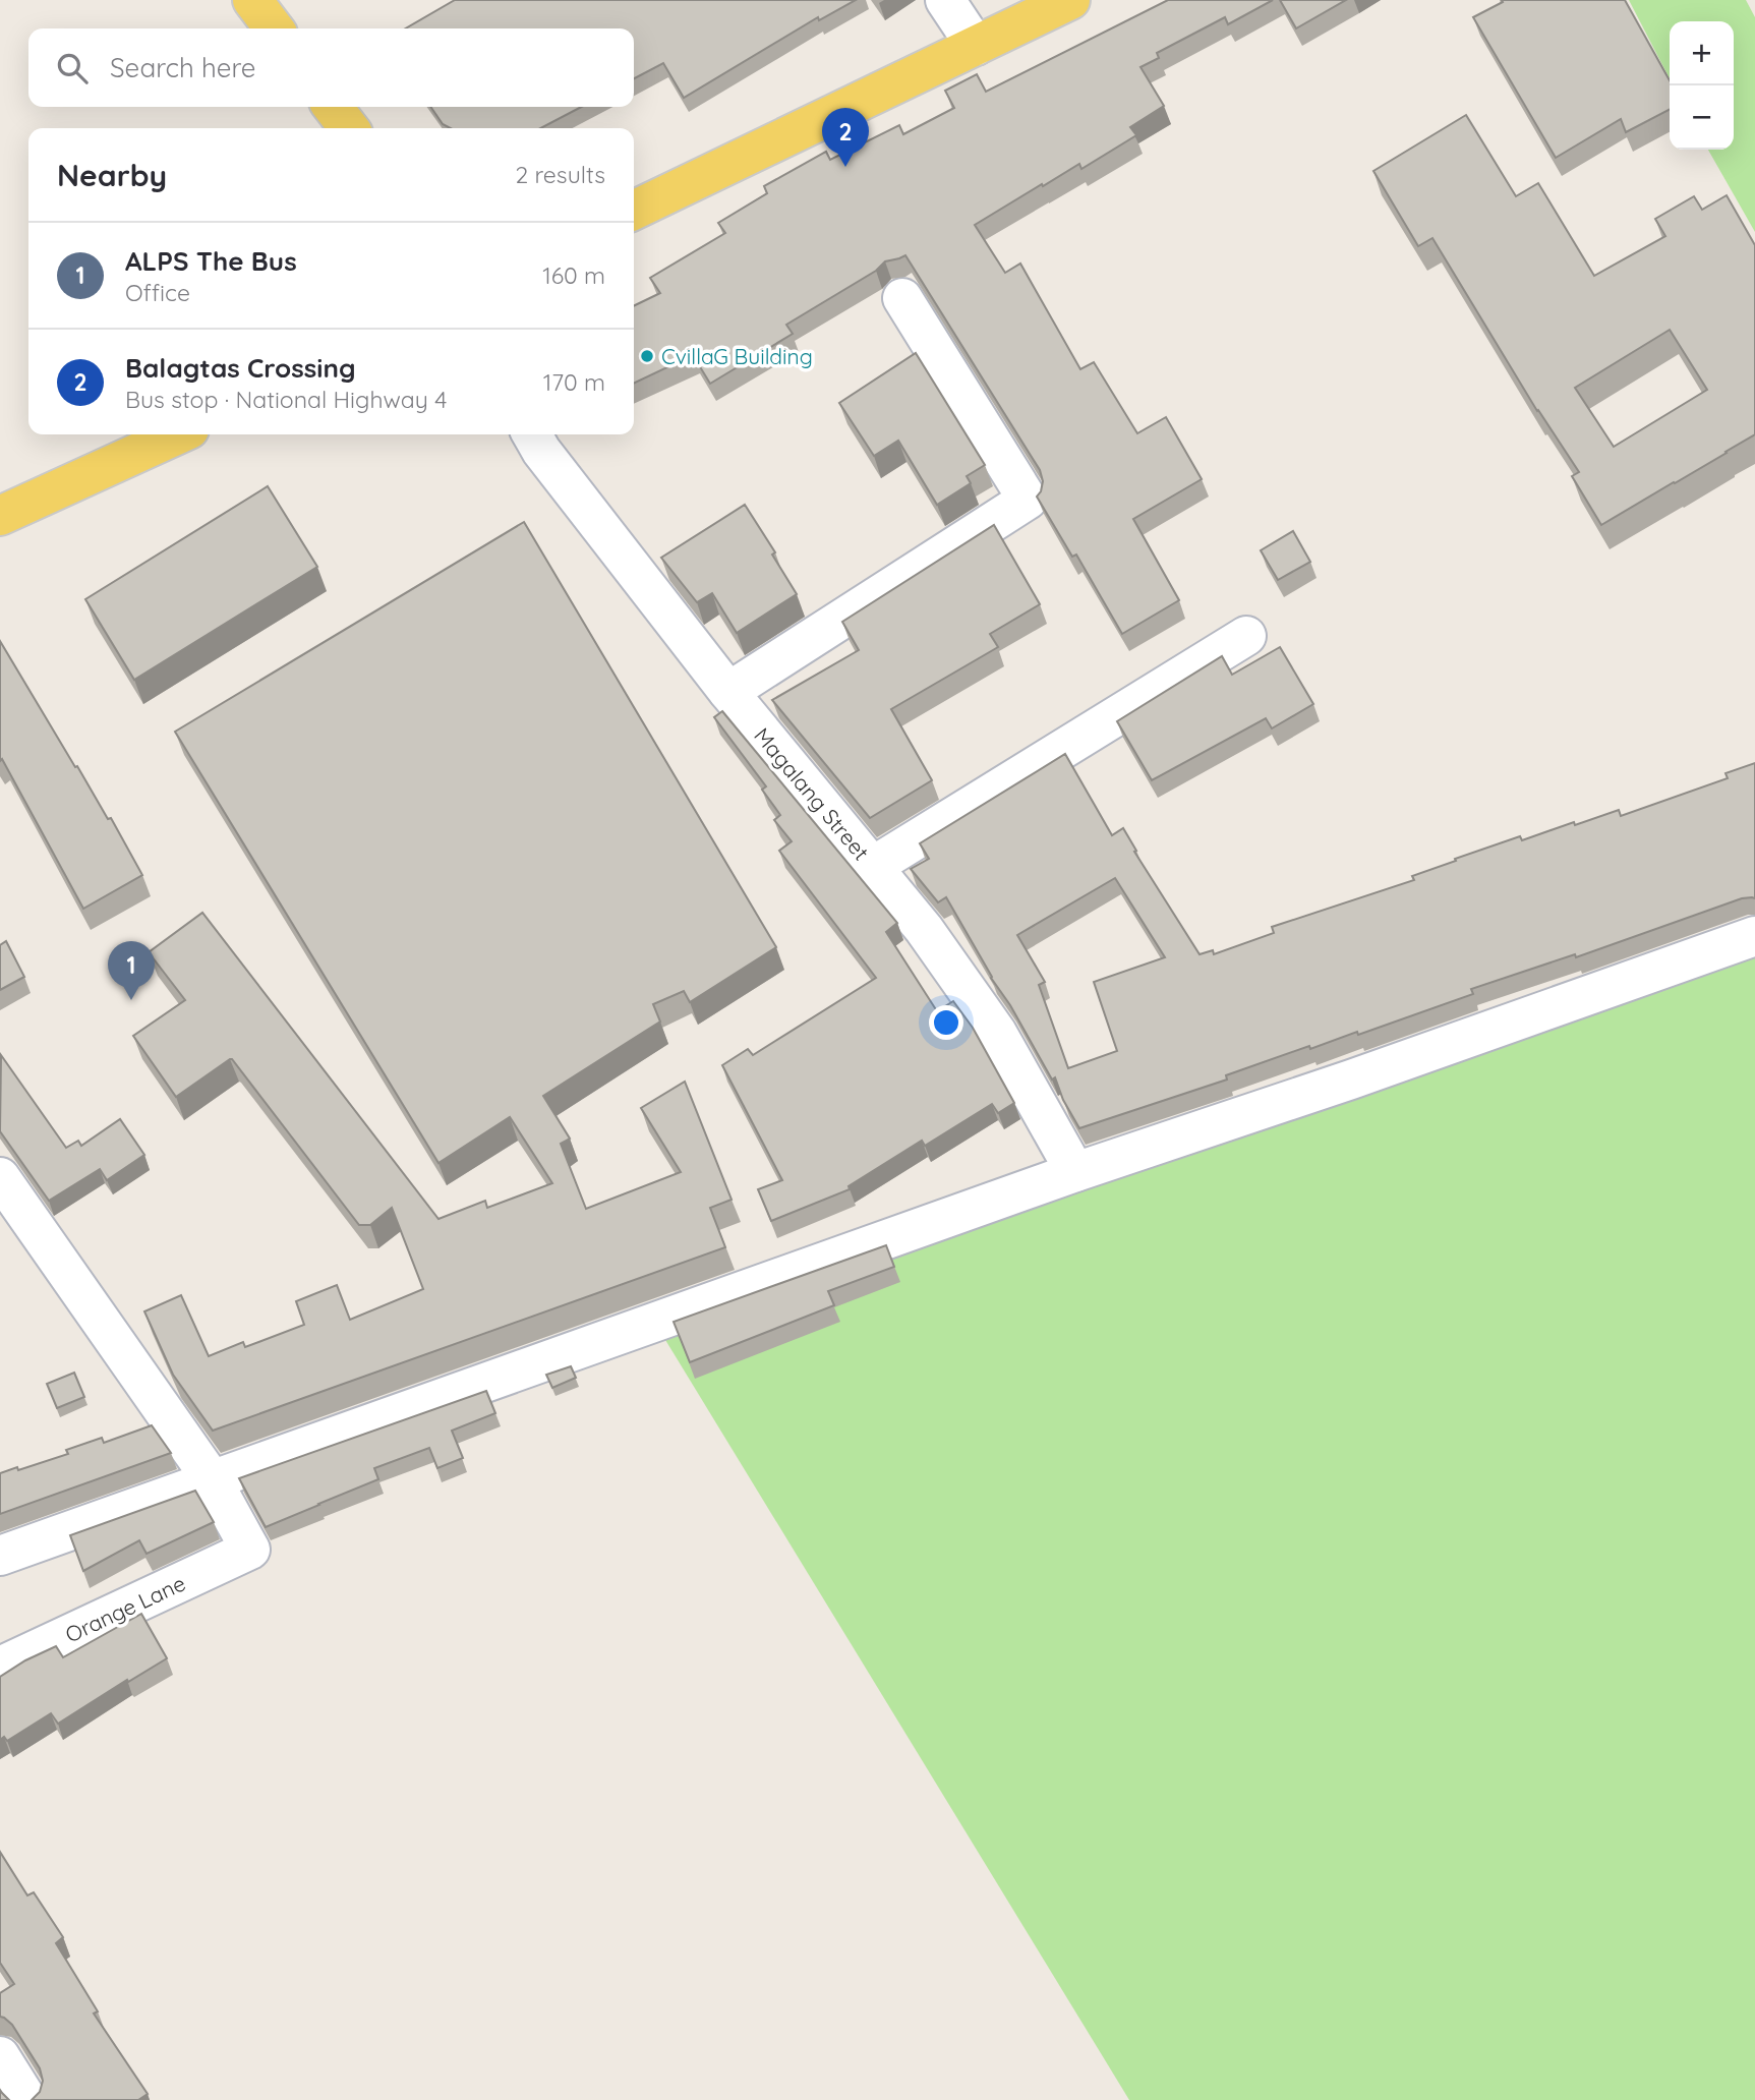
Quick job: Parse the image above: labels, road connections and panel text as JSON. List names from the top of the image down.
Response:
{
  "streets": {
    "street": ["Magalang Street", "Orange Lane"]
  },
  "places": ["CvillaG Building"],
  "page": {
    "map_buttons": ["+", "−"],
    "search": "Search here",
    "pins": ["2", "1"],
    "heading": ["Nearby", "2 results"],
    "list": [
      {
        "mark": "1",
        "name": "ALPS The Bus",
        "note": "Office",
        "value": "160 m"
      },
      {
        "mark": "2",
        "name": "Balagtas Crossing",
        "note": "Bus stop · National Highway 4",
        "value": "170 m"
      }
    ]
  }
}
